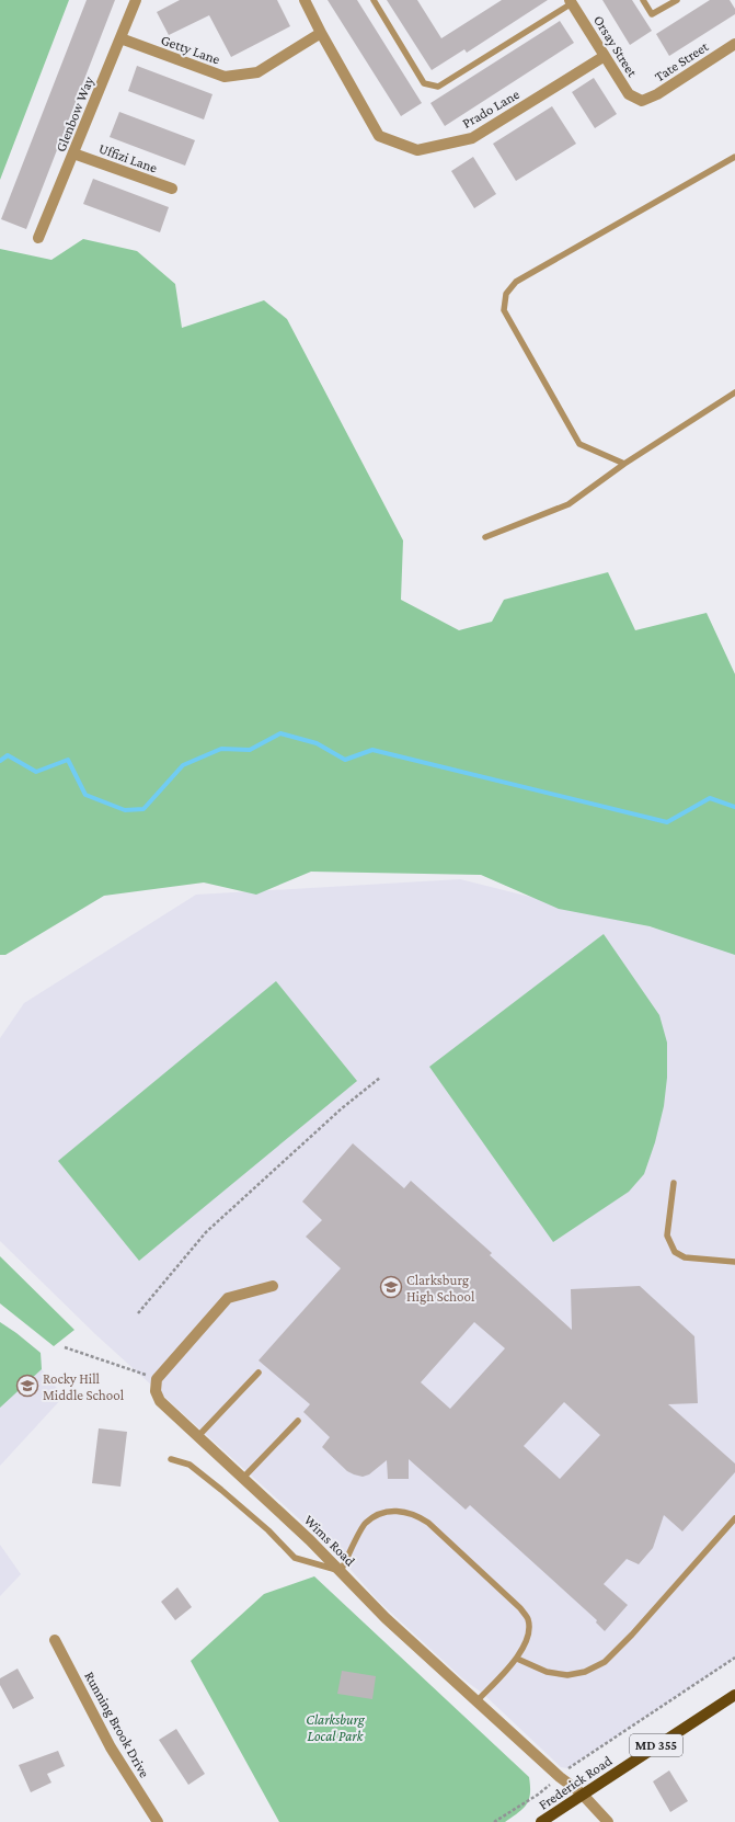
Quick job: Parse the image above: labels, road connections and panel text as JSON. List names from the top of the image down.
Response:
{
  "streets": {
    "main road": ["MD 355", "Frederick Road"],
    "street": [
      "Orsay Street",
      "Getty Lane",
      "Tate Street",
      "Prado Lane",
      "Glenbow Way",
      "Uffizi Lane",
      "Wims Road",
      "Running Brook Drive"
    ]
  },
  "crossings": [
    ["Orsay Street", "Tate Street"],
    ["Orsay Street", "Prado Lane"],
    ["Getty Lane", "Prado Lane"],
    ["Getty Lane", "Glenbow Way"],
    ["Glenbow Way", "Uffizi Lane"],
    ["Wims Road", "Frederick Road"]
  ],
  "parks": ["Clarksburg Local Park"],
  "places": {
    "school or university": ["Clarksburg High School", "Rocky Hill Middle School"]
  }
}
